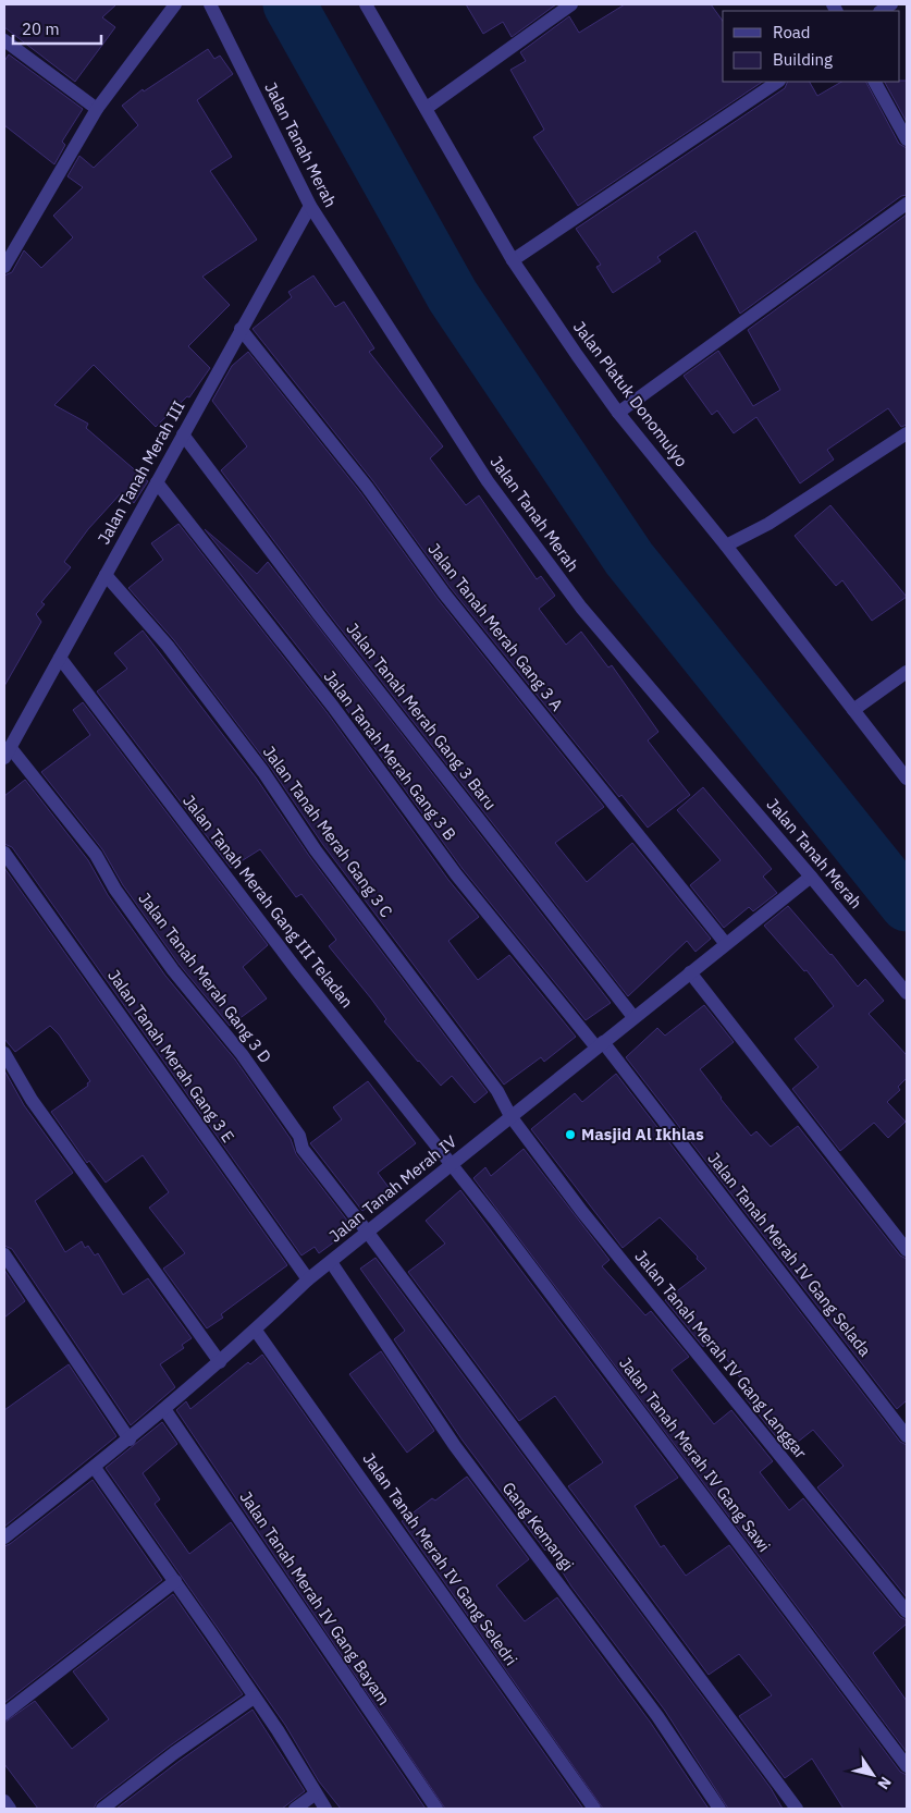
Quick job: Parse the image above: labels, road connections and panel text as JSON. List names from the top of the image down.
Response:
{
  "streets": {
    "street": [
      "Jalan Tanah Merah",
      "Jalan Platuk Donomulyo",
      "Jalan Tanah Merah III",
      "Jalan Tanah Merah Gang 3 A",
      "Jalan Tanah Merah Gang 3 Baru",
      "Jalan Tanah Merah Gang 3 B",
      "Jalan Tanah Merah Gang 3 C",
      "Jalan Tanah Merah Gang III Teladan",
      "Jalan Tanah Merah Gang 3 D",
      "Jalan Tanah Merah Gang 3 E",
      "Jalan Tanah Merah IV",
      "Jalan Tanah Merah IV Gang Selada",
      "Jalan Tanah Merah IV Gang Langgar",
      "Jalan Tanah Merah IV Gang Sawi",
      "Gang Kemangi",
      "Jalan Tanah Merah IV Gang Seledri",
      "Jalan Tanah Merah IV Gang Bayam"
    ]
  },
  "crossings": [
    ["Jalan Tanah Merah", "Jalan Tanah Merah III"],
    ["Jalan Tanah Merah", "Jalan Tanah Merah IV"],
    ["Jalan Tanah Merah III", "Jalan Tanah Merah Gang 3 A"],
    ["Jalan Tanah Merah III", "Jalan Tanah Merah Gang 3 Baru"],
    ["Jalan Tanah Merah III", "Jalan Tanah Merah Gang 3 B"],
    ["Jalan Tanah Merah III", "Jalan Tanah Merah Gang 3 C"],
    ["Jalan Tanah Merah III", "Jalan Tanah Merah Gang III Teladan"],
    ["Jalan Tanah Merah III", "Jalan Tanah Merah Gang 3 D"],
    ["Jalan Tanah Merah Gang 3 A", "Jalan Tanah Merah IV"],
    ["Jalan Tanah Merah Gang 3 Baru", "Jalan Tanah Merah IV"],
    ["Jalan Tanah Merah Gang 3 B", "Jalan Tanah Merah IV"],
    ["Jalan Tanah Merah Gang 3 B", "Jalan Tanah Merah IV Gang Selada"],
    ["Jalan Tanah Merah Gang 3 C", "Jalan Tanah Merah IV"],
    ["Jalan Tanah Merah Gang 3 C", "Jalan Tanah Merah IV Gang Langgar"],
    ["Jalan Tanah Merah Gang III Teladan", "Jalan Tanah Merah IV"],
    ["Jalan Tanah Merah Gang III Teladan", "Jalan Tanah Merah IV Gang Sawi"],
    ["Jalan Tanah Merah Gang 3 D", "Jalan Tanah Merah IV"],
    ["Jalan Tanah Merah Gang 3 E", "Jalan Tanah Merah IV"],
    ["Jalan Tanah Merah IV", "Jalan Tanah Merah IV Gang Selada"],
    ["Jalan Tanah Merah IV", "Jalan Tanah Merah IV Gang Langgar"],
    ["Jalan Tanah Merah IV", "Jalan Tanah Merah IV Gang Sawi"],
    ["Jalan Tanah Merah IV", "Gang Kemangi"],
    ["Jalan Tanah Merah IV", "Jalan Tanah Merah IV Gang Seledri"],
    ["Jalan Tanah Merah IV", "Jalan Tanah Merah IV Gang Bayam"]
  ],
  "places": ["Masjid Al Ikhlas"],
  "legend": ["Road", "Building"],
  "scale_bar": "20 m",
  "north": "bottom right"
}
